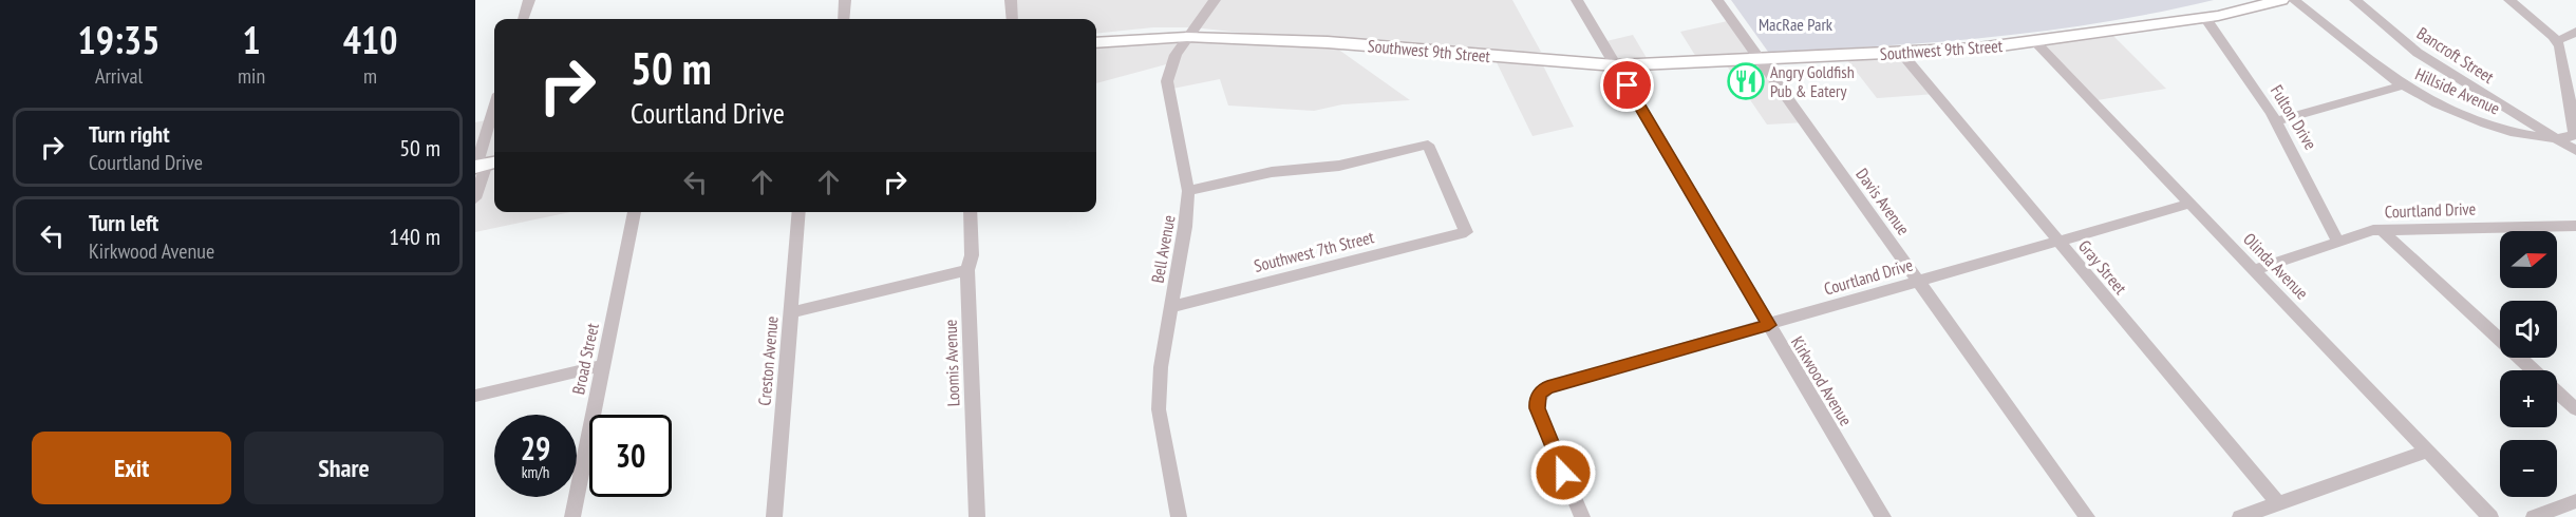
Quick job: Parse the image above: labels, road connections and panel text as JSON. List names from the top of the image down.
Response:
{
  "streets": {
    "main road": ["Southwest 9th Street"],
    "street": [
      "Bancroft Street",
      "Hillside Avenue",
      "Fulton Drive",
      "Davis Avenue",
      "Courtland Drive",
      "Bell Avenue",
      "Southwest 7th Street",
      "Olinda Avenue",
      "Gray Street",
      "Broad Street",
      "Creston Avenue",
      "Loomis Avenue",
      "Kirkwood Avenue"
    ]
  },
  "crossings": [
    ["Southwest 9th Street", "Fulton Drive"],
    ["Southwest 9th Street", "Davis Avenue"],
    ["Southwest 9th Street", "Bell Avenue"],
    ["Southwest 9th Street", "Olinda Avenue"],
    ["Southwest 9th Street", "Gray Street"],
    ["Southwest 9th Street", "Kirkwood Avenue"],
    ["Bancroft Street", "Hillside Avenue"],
    ["Fulton Drive", "Courtland Drive"],
    ["Davis Avenue", "Courtland Drive"],
    ["Courtland Drive", "Olinda Avenue"],
    ["Courtland Drive", "Gray Street"],
    ["Courtland Drive", "Kirkwood Avenue"],
    ["Bell Avenue", "Southwest 7th Street"]
  ],
  "parks": ["MacRae Park"],
  "places": {
    "restaurant": ["Angry Goldfish Pub & Eatery"]
  },
  "north": "right",
  "page": {
    "eta": [
      "19:35",
      "Arrival",
      "1",
      "min",
      "410",
      "m"
    ],
    "turn": ["50 m", "Courtland Drive"],
    "list": [
      {
        "name": "Turn right",
        "note": "Courtland Drive",
        "value": "50 m"
      },
      {
        "name": "Turn left",
        "note": "Kirkwood Avenue",
        "value": "140 m"
      }
    ],
    "map_buttons": ["+", "−"],
    "speed": "29 km/h",
    "limit": "30",
    "buttons": ["Exit", "Share"]
  }
}
